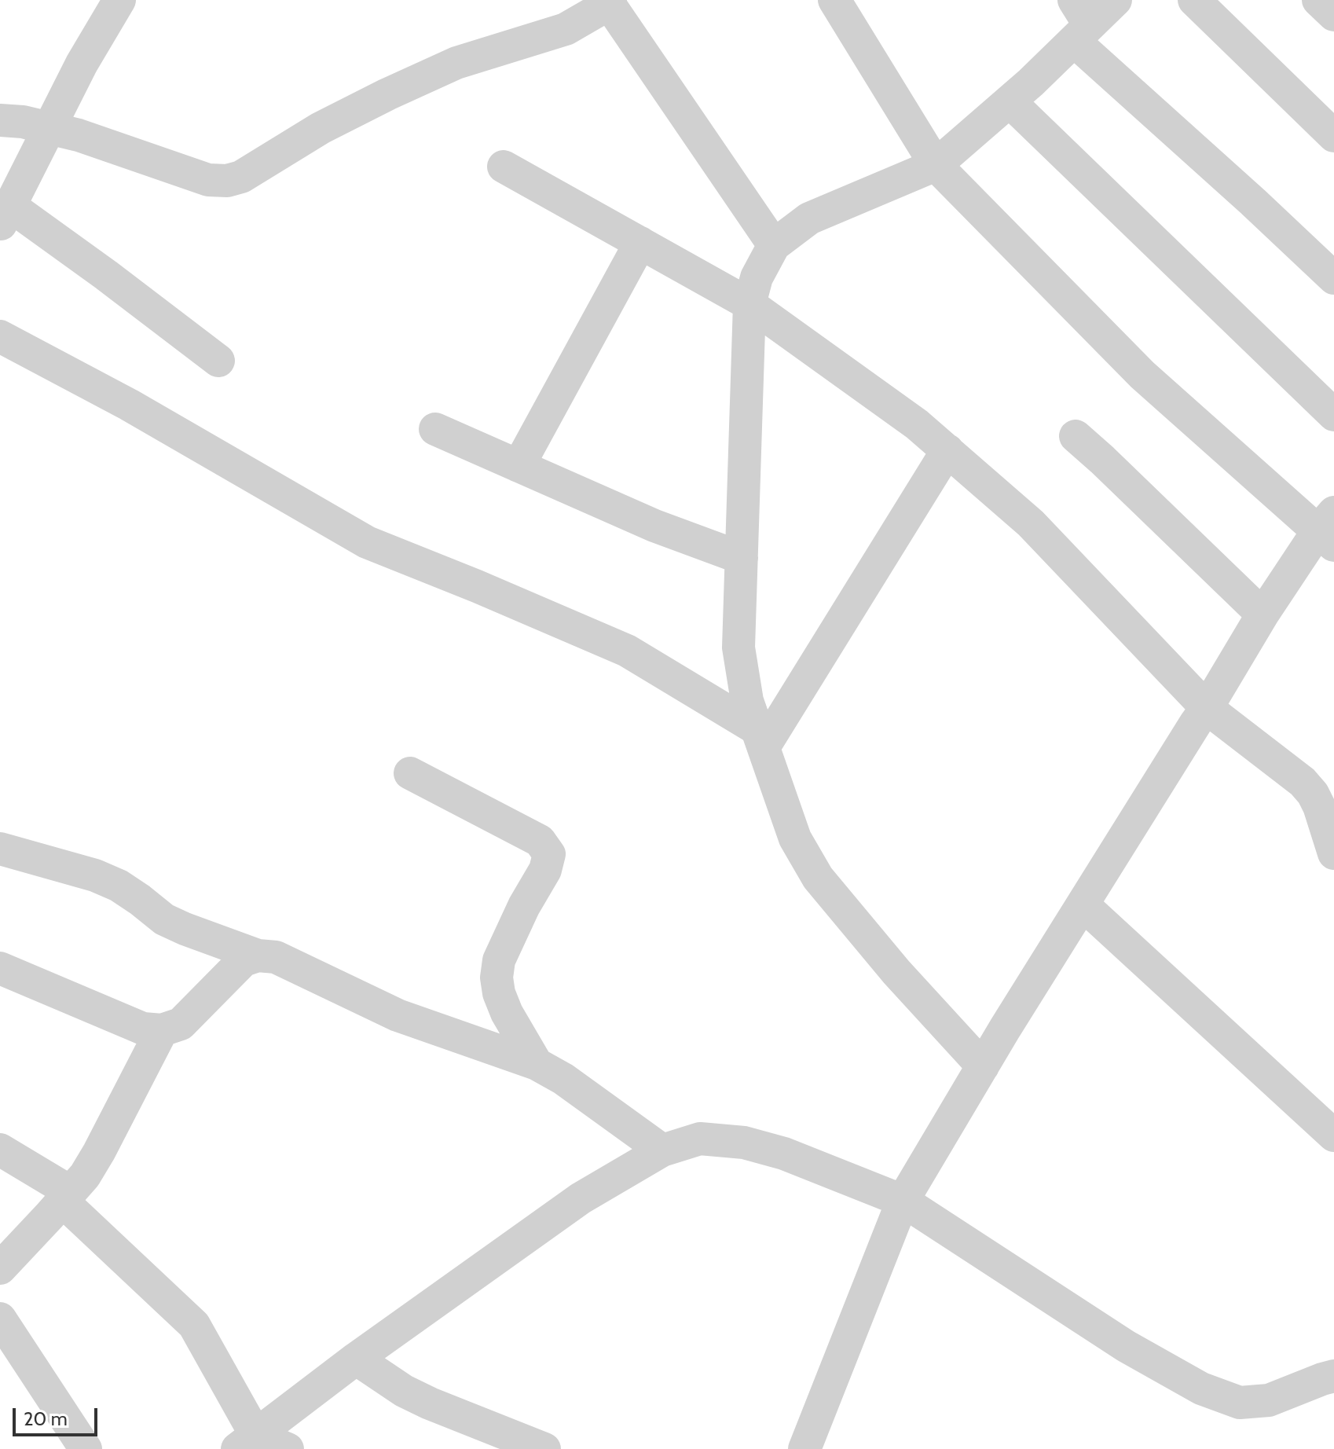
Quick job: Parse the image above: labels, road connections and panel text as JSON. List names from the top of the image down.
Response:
{
  "scale_bar": "20 m"
}
